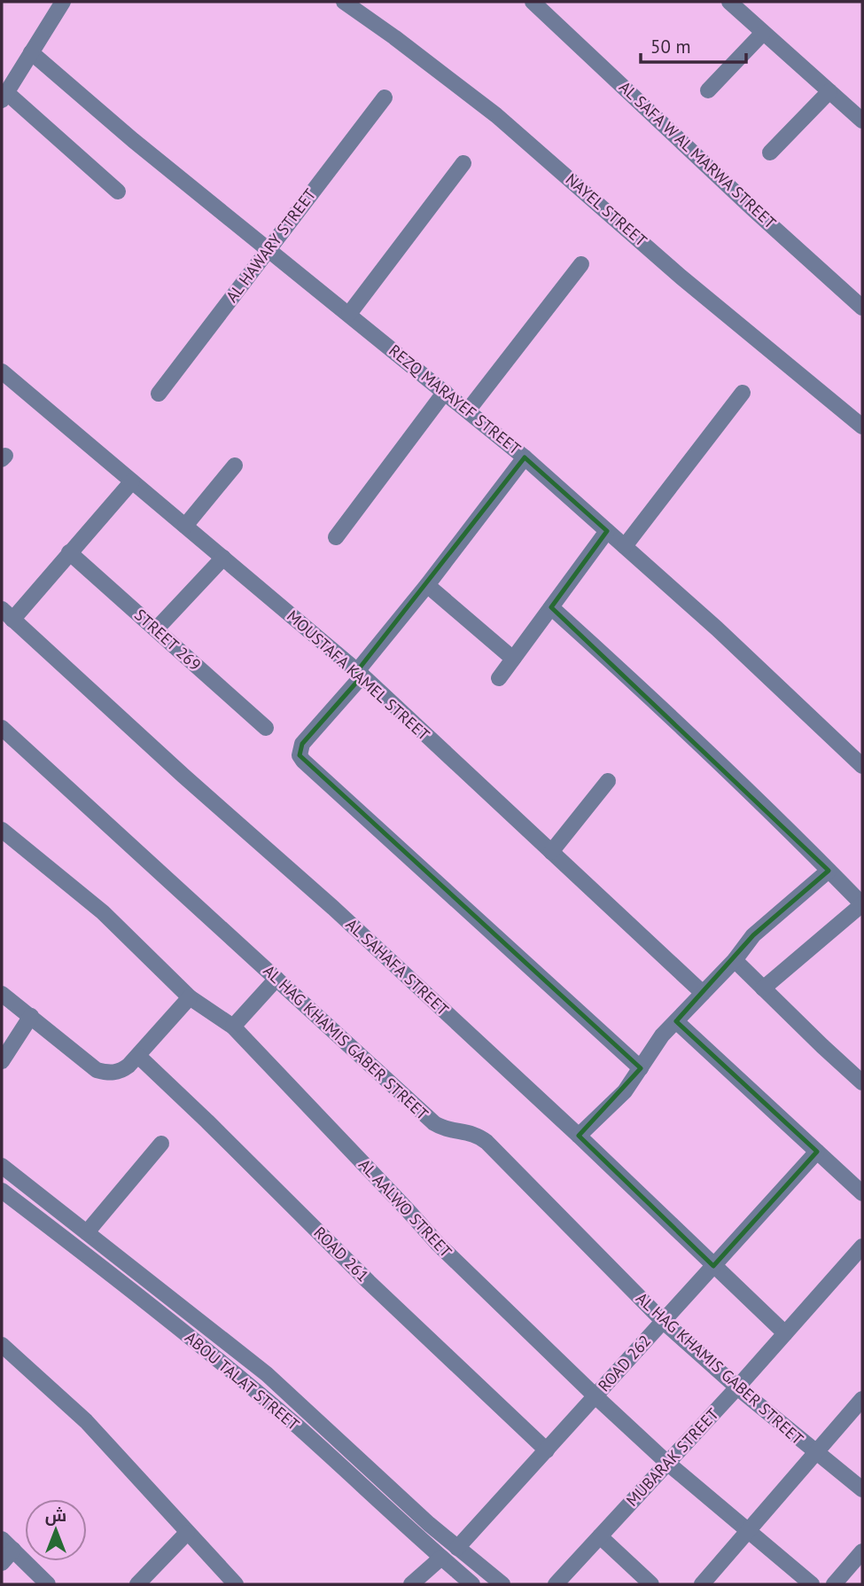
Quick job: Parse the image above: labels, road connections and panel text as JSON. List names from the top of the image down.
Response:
{
  "streets": {
    "street": [
      "AL SAFA W AL MARWA STREET",
      "NAYEL STREET",
      "AL HAWARY STREET",
      "REZQ MARAYEF STREET",
      "STREET 269",
      "MOUSTAFA KAMEL STREET",
      "AL SAHAFA STREET",
      "AL HAG KHAMIS GABER STREET",
      "AL AALWO STREET",
      "ROAD 261",
      "ROAD 262",
      "ABOU TALAT STREET",
      "MUBARAK STREET"
    ]
  },
  "crossings": [
    ["AL HAWARY STREET", "REZQ MARAYEF STREET"],
    ["AL SAHAFA STREET", "ROAD 262"],
    ["AL SAHAFA STREET", "MUBARAK STREET"],
    ["AL HAG KHAMIS GABER STREET", "ROAD 262"],
    ["AL HAG KHAMIS GABER STREET", "MUBARAK STREET"],
    ["AL AALWO STREET", "ROAD 262"],
    ["AL AALWO STREET", "MUBARAK STREET"],
    ["ROAD 261", "ROAD 262"],
    ["ROAD 262", "ABOU TALAT STREET"]
  ],
  "scale_bar": "50 m",
  "north": "top"
}
